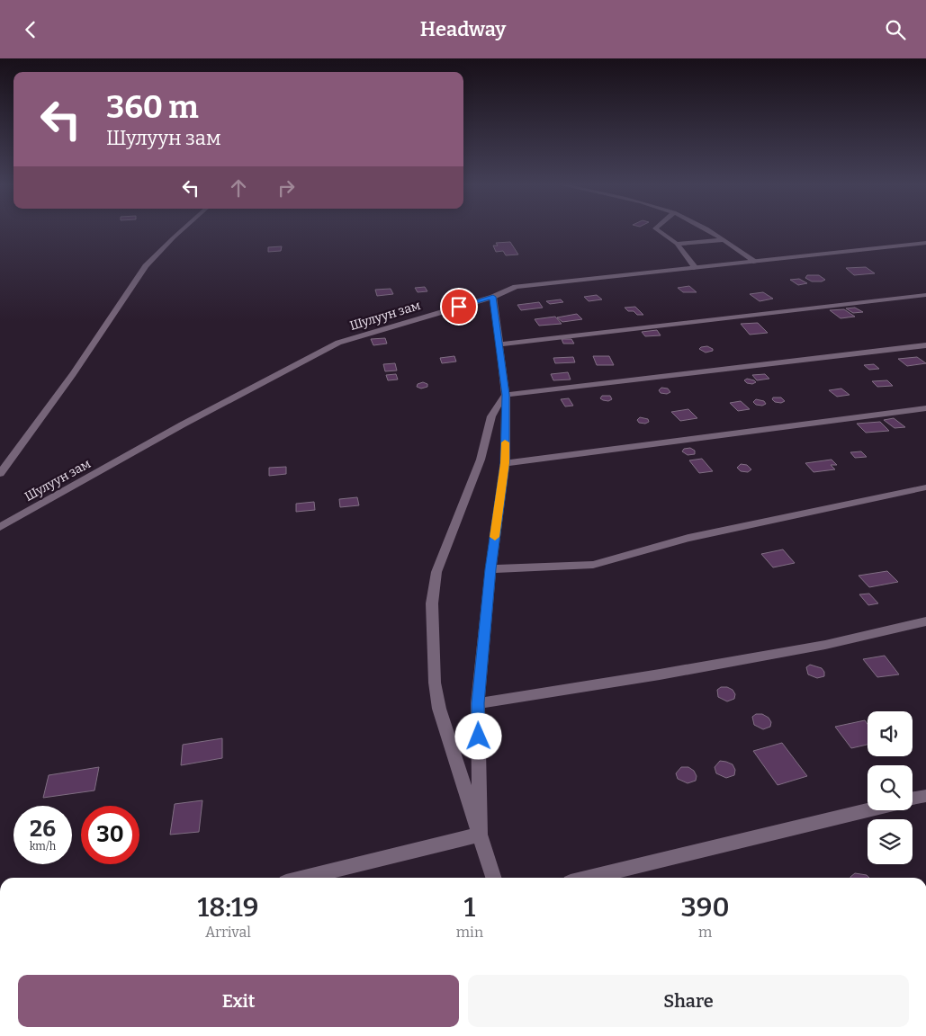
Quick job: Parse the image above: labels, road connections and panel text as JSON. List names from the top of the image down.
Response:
{
  "streets": {
    "street": ["Шулуун зам"]
  },
  "page": {
    "header": "Headway",
    "turn": ["360 m", "Шулуун зам"],
    "speed": "26 km/h",
    "limit": "30",
    "eta": [
      "18:19",
      "Arrival",
      "1",
      "min",
      "390",
      "m"
    ],
    "buttons": ["Exit", "Share"]
  }
}
